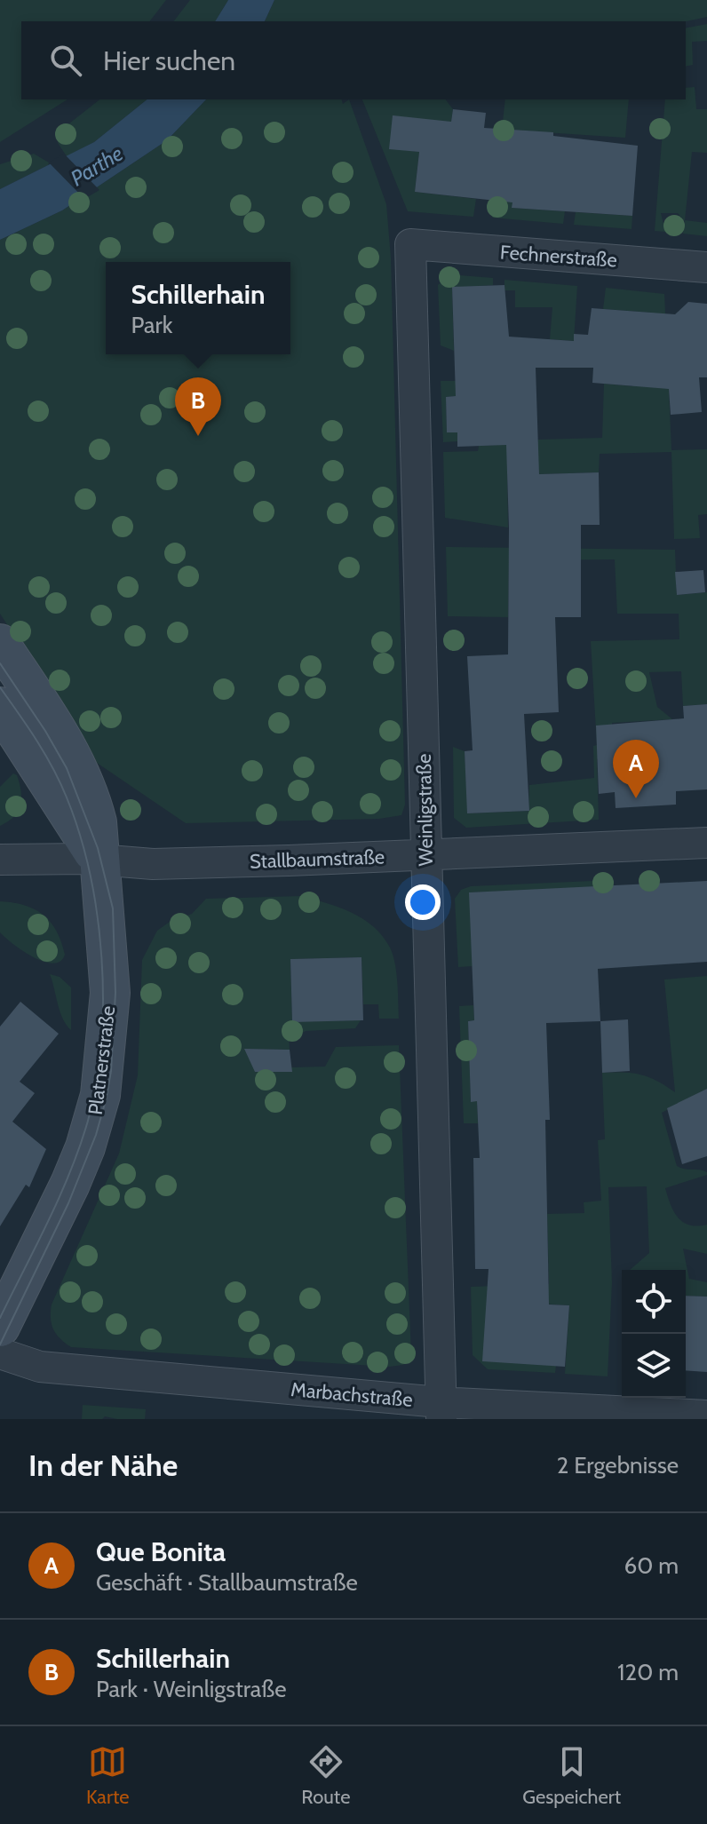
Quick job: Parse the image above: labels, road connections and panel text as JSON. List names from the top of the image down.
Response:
{
  "streets": {
    "main road": ["Platnerstraße"],
    "street": [
      "Fechnerstraße",
      "Weinligstraße",
      "Stallbaumstraße",
      "Marbachstraße"
    ]
  },
  "crossings": [
    ["Fechnerstraße", "Weinligstraße"],
    ["Weinligstraße", "Stallbaumstraße"],
    ["Weinligstraße", "Marbachstraße"],
    ["Stallbaumstraße", "Platnerstraße"]
  ],
  "water": ["Parthe"],
  "page": {
    "search": "Hier suchen",
    "popup": ["Schillerhain", "Park"],
    "pins": ["B", "A"],
    "heading": ["In der Nähe", "2 Ergebnisse"],
    "list": [
      {
        "mark": "A",
        "name": "Que Bonita",
        "note": "Geschäft · Stallbaumstraße",
        "value": "60 m"
      },
      {
        "mark": "B",
        "name": "Schillerhain",
        "note": "Park · Weinligstraße",
        "value": "120 m"
      }
    ],
    "nav": ["Karte", "Route", "Gespeichert"]
  }
}
